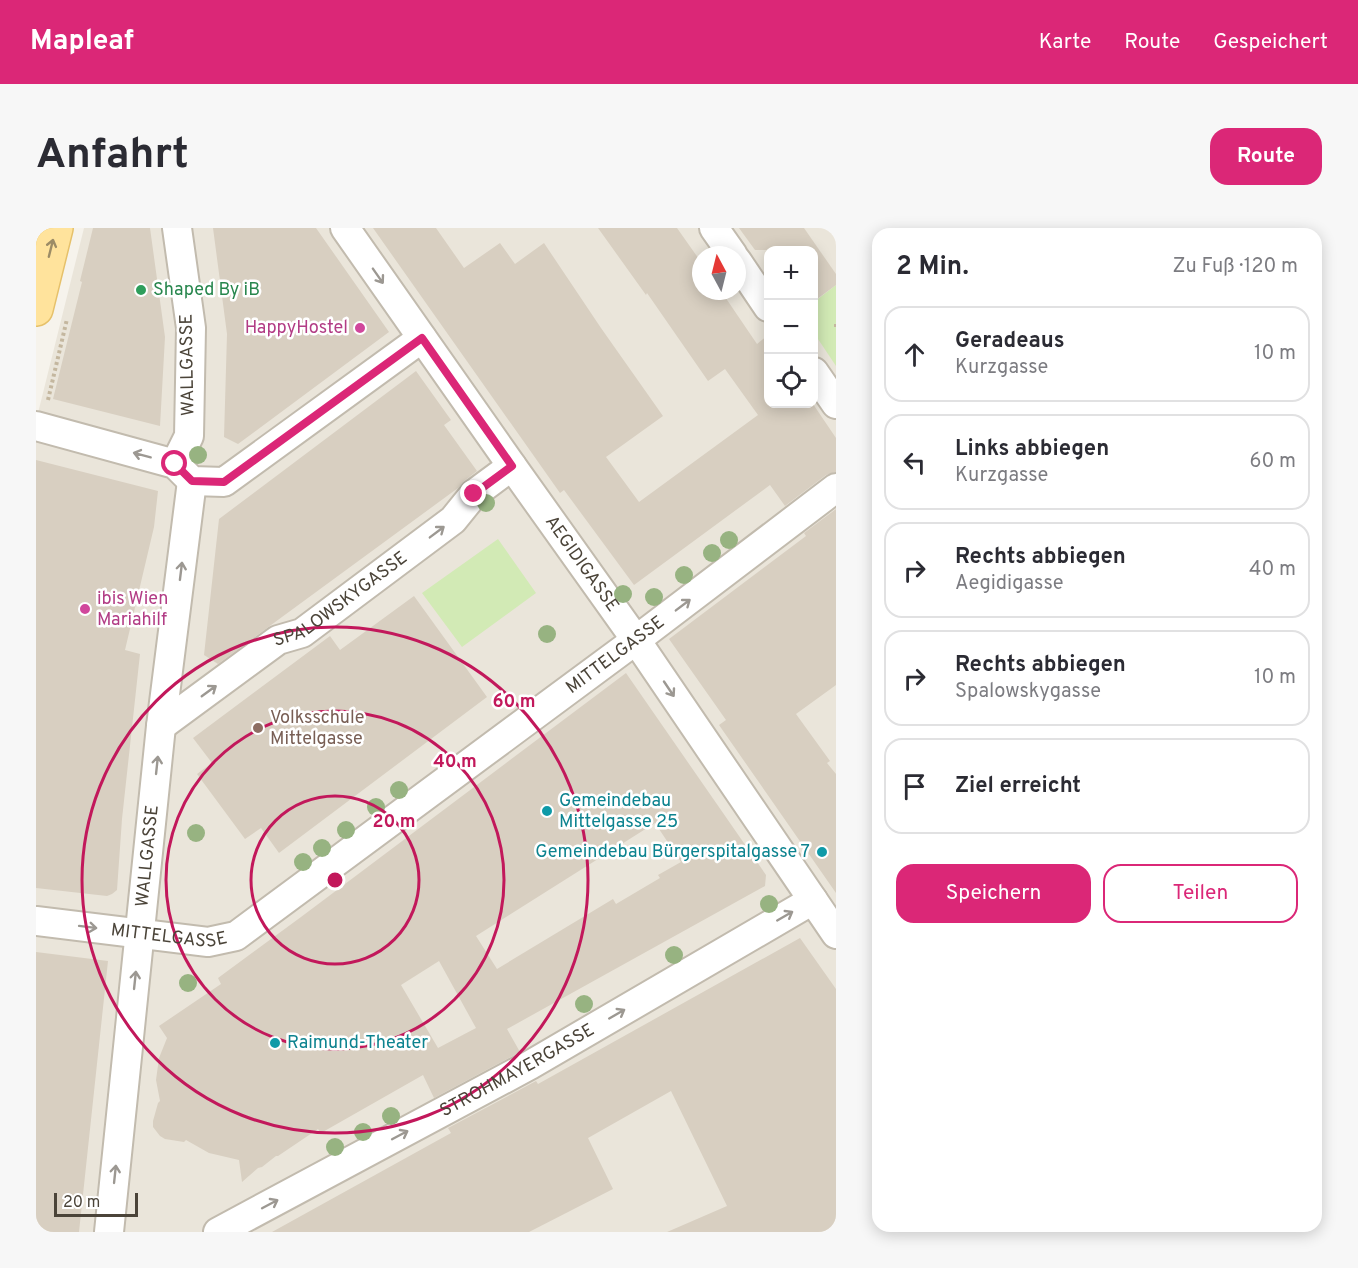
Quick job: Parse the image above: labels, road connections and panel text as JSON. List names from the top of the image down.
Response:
{
  "streets": {
    "street": [
      "WALLGASSE",
      "AEGIDIGASSE",
      "SPALOWSKYGASSE",
      "MITTELGASSE",
      "STROHMAYERGASSE"
    ]
  },
  "crossings": [
    ["WALLGASSE", "SPALOWSKYGASSE"],
    ["WALLGASSE", "MITTELGASSE"],
    ["AEGIDIGASSE", "SPALOWSKYGASSE"],
    ["AEGIDIGASSE", "MITTELGASSE"],
    ["AEGIDIGASSE", "STROHMAYERGASSE"]
  ],
  "one_way": [
    "WALLGASSE",
    "AEGIDIGASSE",
    "MITTELGASSE",
    "STROHMAYERGASSE"
  ],
  "places": [
    "Shaped By iB",
    "HappyHostel",
    "ibis Wien Mariahilf",
    "Volksschule Mittelgasse",
    "Gemeindebau Mittelgasse 25",
    "Gemeindebau Bürgerspitalgasse 7",
    "Raimund-Theater"
  ],
  "scale_bar": "20 m",
  "north": "top",
  "page": {
    "header": "Mapleaf",
    "nav": ["Karte", "Route", "Gespeichert"],
    "buttons": [
      "Route",
      ["Speichern", "Teilen"]
    ],
    "title": "Anfahrt",
    "heading": ["2 Min.", "Zu Fuß · 120 m"],
    "map_buttons": ["+", "−"],
    "list": [
      ["Geradeaus", "Kurzgasse", "10 m"],
      ["Links abbiegen", "Kurzgasse", "60 m"],
      ["Rechts abbiegen", "Aegidigasse", "40 m"],
      ["Rechts abbiegen", "Spalowskygasse", "10 m"],
      "Ziel erreicht"
    ],
    "scale": "20 m"
  },
  "rings": ["60 m", "40 m", "20 m"]
}
